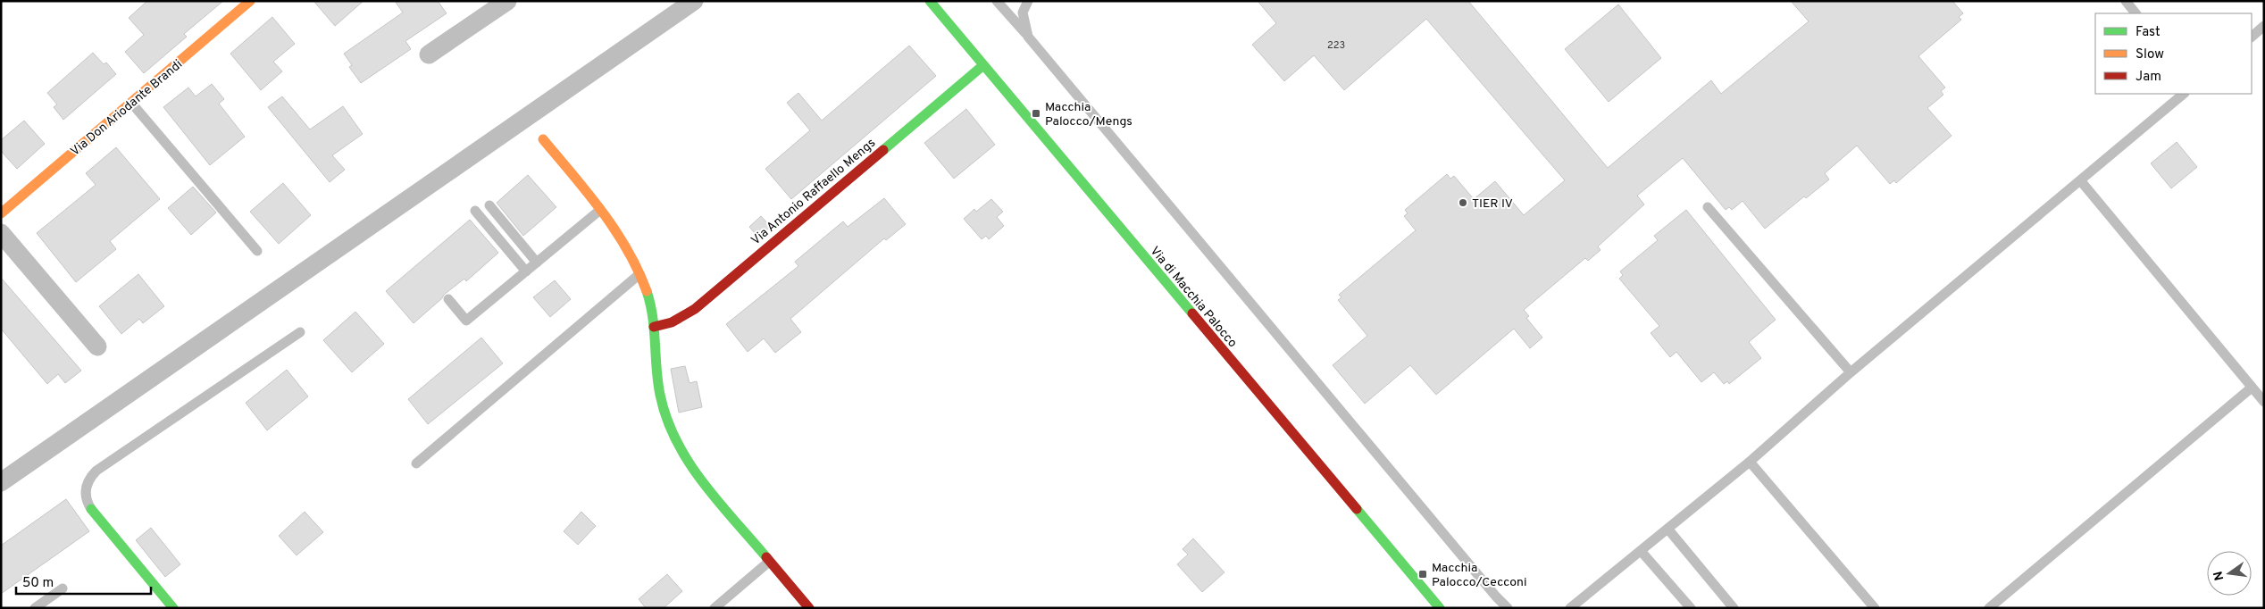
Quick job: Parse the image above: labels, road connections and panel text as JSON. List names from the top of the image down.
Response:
{
  "streets": {
    "street": ["Via Don Ariodante Brandi", "Via Antonio Raffaello Mengs", "Via di Macchia Palocco"]
  },
  "crossings": [
    ["Via Antonio Raffaello Mengs", "Via di Macchia Palocco"]
  ],
  "places": {
    "transit": ["Macchia Palocco/Mengs", "Macchia Palocco/Cecconi"],
    "other": ["TIER IV"]
  },
  "house_numbers": ["223"],
  "legend": ["Fast", "Slow", "Jam"],
  "scale_bar": "50 m",
  "north": "left"
}
